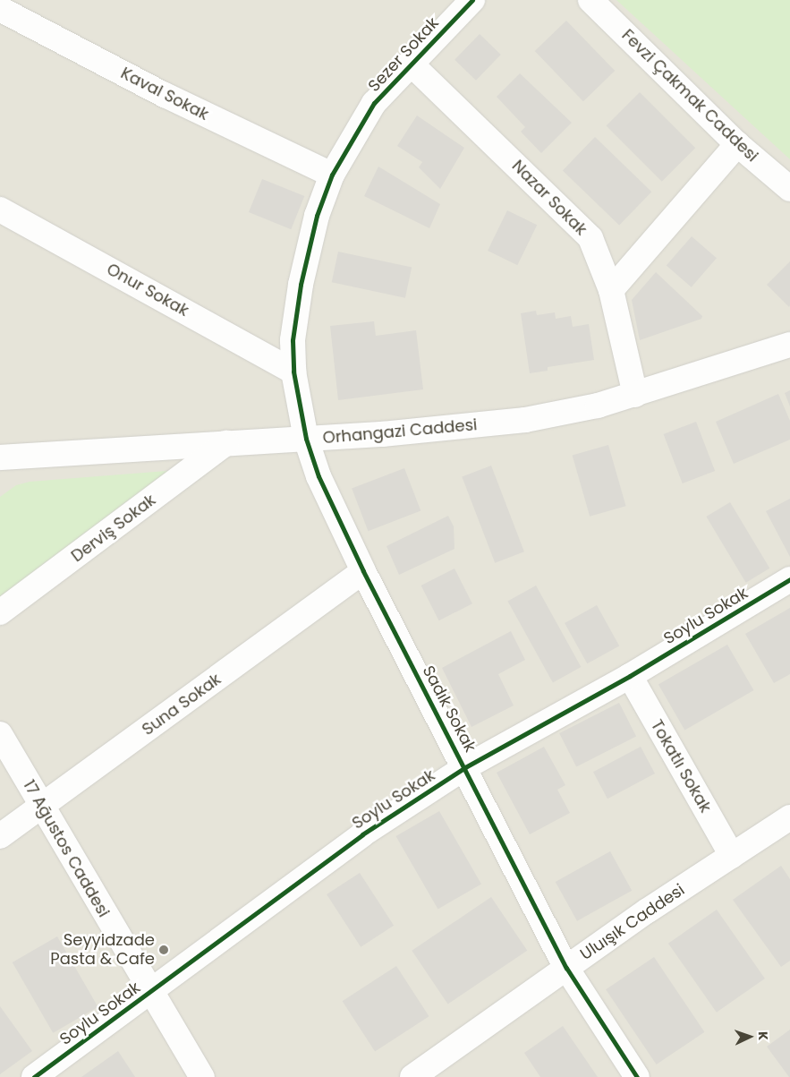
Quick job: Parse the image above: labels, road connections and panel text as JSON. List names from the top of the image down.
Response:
{
  "streets": {
    "street": [
      "Sezer Sokak",
      "Kaval Sokak",
      "Fevzi Çakmak Caddesi",
      "Nazar Sokak",
      "Onur Sokak",
      "Orhangazi Caddesi",
      "Derviş Sokak",
      "Soylu Sokak",
      "Suna Sokak",
      "Sadık Sokak",
      "Tokatlı Sokak",
      "17 Ağustos Caddesi",
      "Uluışık Caddesi"
    ]
  },
  "crossings": [
    ["Sezer Sokak", "Kaval Sokak"],
    ["Sezer Sokak", "Nazar Sokak"],
    ["Sezer Sokak", "Onur Sokak"],
    ["Sezer Sokak", "Orhangazi Caddesi"],
    ["Sezer Sokak", "Sadık Sokak"],
    ["Nazar Sokak", "Orhangazi Caddesi"],
    ["Orhangazi Caddesi", "Derviş Sokak"],
    ["Orhangazi Caddesi", "Sadık Sokak"],
    ["Soylu Sokak", "Sadık Sokak"],
    ["Soylu Sokak", "Tokatlı Sokak"],
    ["Soylu Sokak", "17 Ağustos Caddesi"],
    ["Suna Sokak", "Sadık Sokak"],
    ["Suna Sokak", "17 Ağustos Caddesi"],
    ["Sadık Sokak", "Uluışık Caddesi"],
    ["Tokatlı Sokak", "Uluışık Caddesi"]
  ],
  "places": ["Seyyidzade Pasta & Cafe"],
  "north": "right"
}
